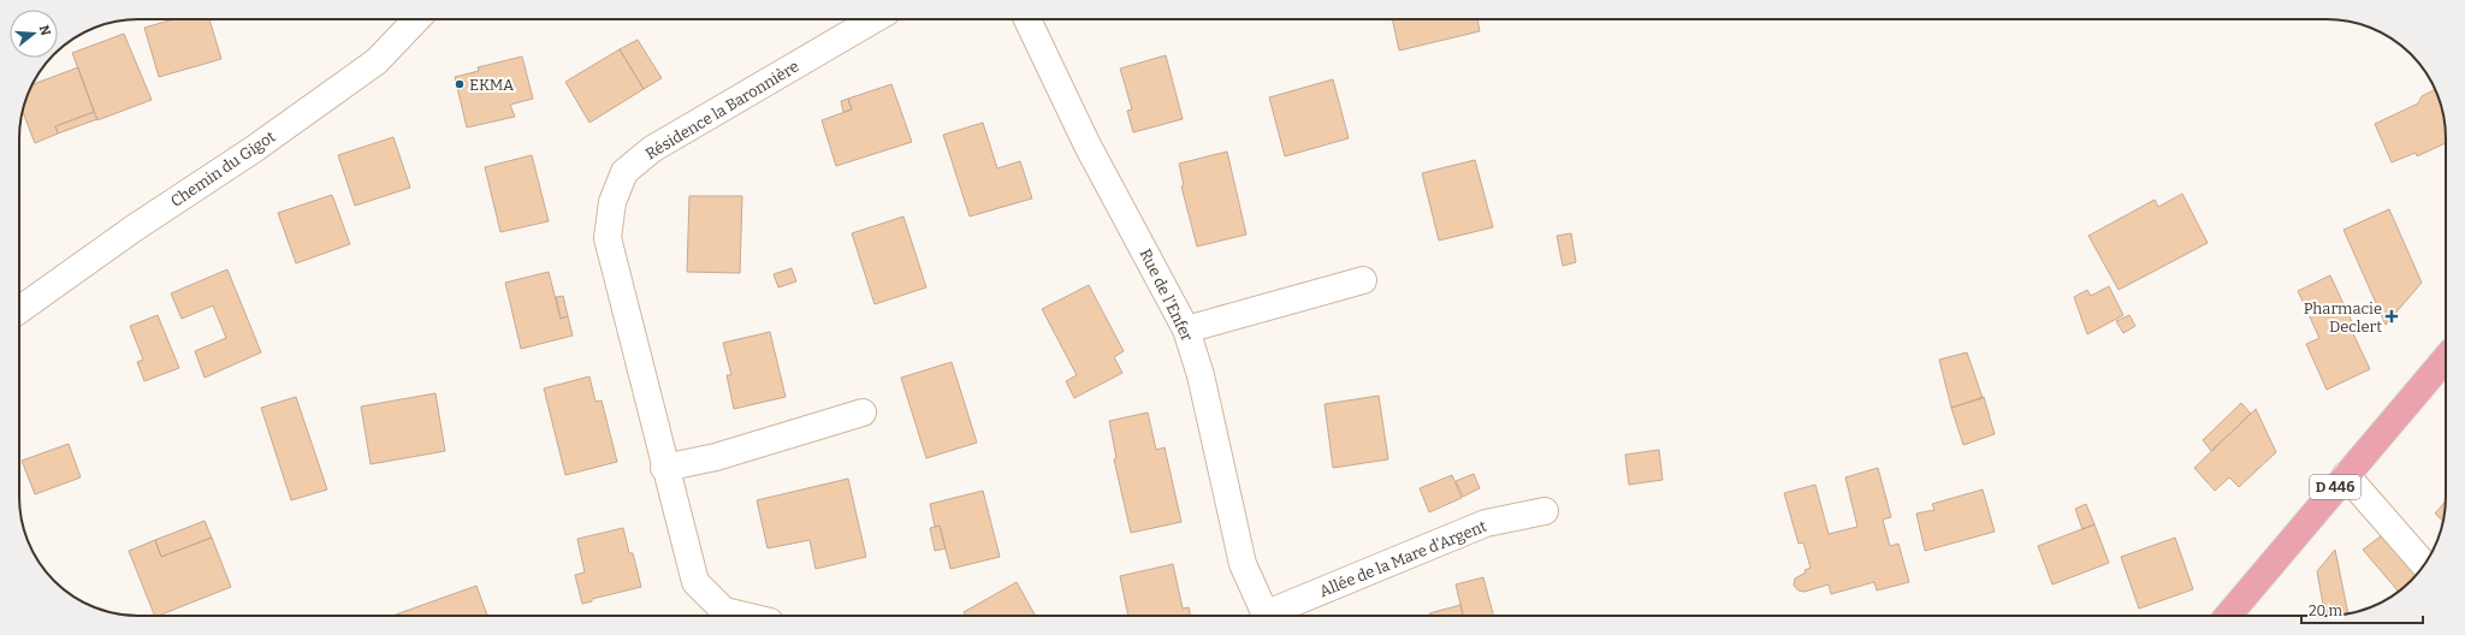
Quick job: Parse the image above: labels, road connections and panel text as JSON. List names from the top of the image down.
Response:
{
  "streets": {
    "main road": ["D 446"],
    "street": [
      "Résidence la Baronnière",
      "Chemin du Gigot",
      "Rue de l'Enfer",
      "Allée de la Mare d'Argent"
    ]
  },
  "places": {
    "other": ["EKMA"],
    "health": ["Pharmacie Declert"]
  },
  "scale_bar": "20 m",
  "north": "right"
}
